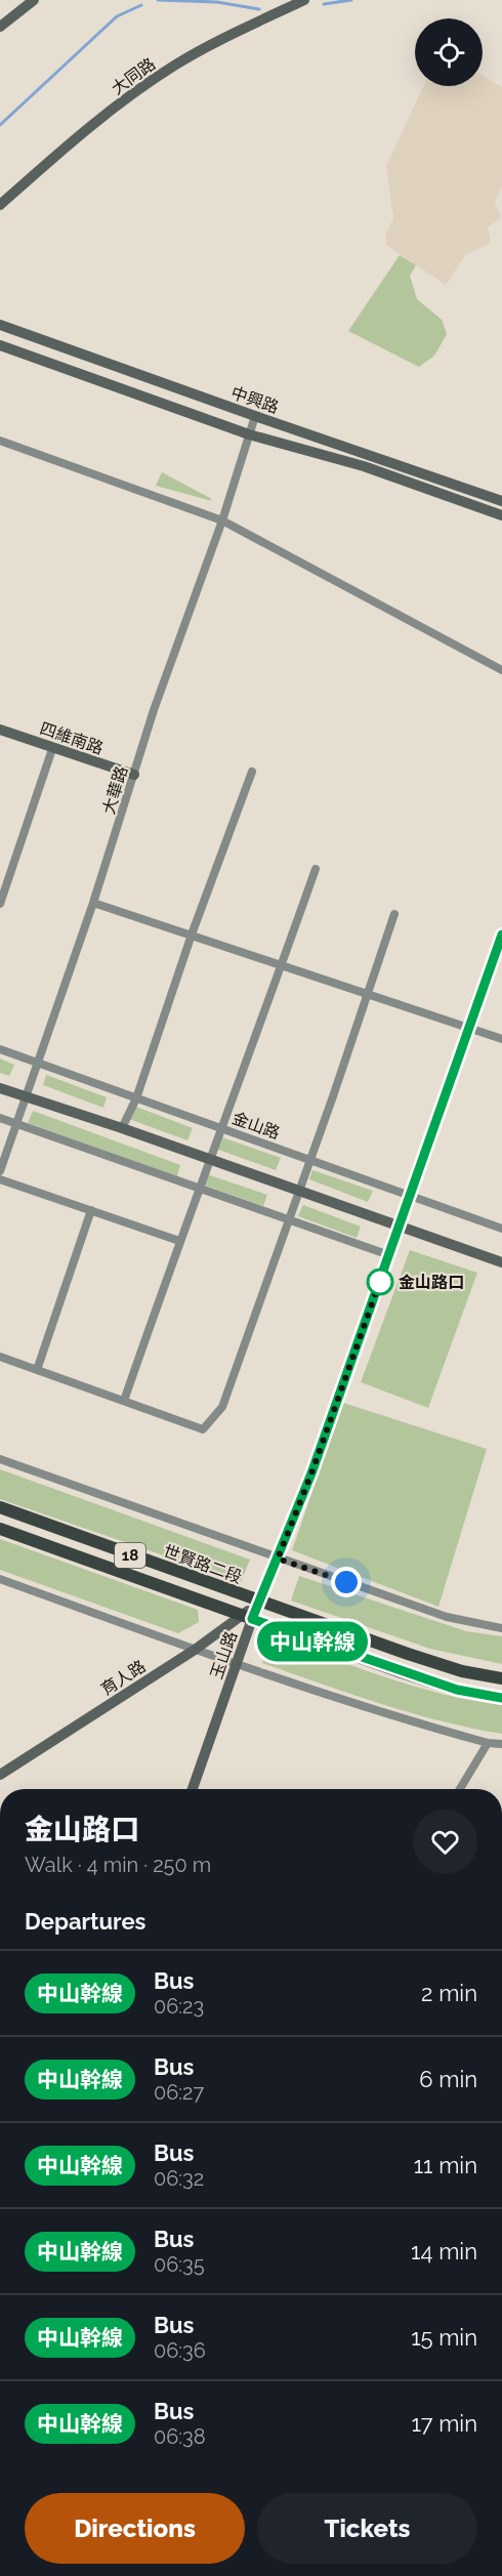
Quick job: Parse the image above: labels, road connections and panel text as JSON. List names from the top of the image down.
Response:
{
  "streets": {
    "main road": ["18", "世賢路二段"],
    "street": [
      "大同路",
      "中興路",
      "四維南路",
      "大華路",
      "金山路",
      "玉山路",
      "育人路"
    ]
  },
  "crossings": [
    ["中興路", "大華路"],
    ["四維南路", "大華路"],
    ["大華路", "金山路"],
    ["18", "玉山路"],
    ["18", "育人路"],
    ["世賢路二段", "育人路"],
    ["玉山路", "育人路"]
  ],
  "places": ["金山路口"],
  "lines": ["bus line 中山幹線"],
  "page": {
    "on_map": "中山幹線",
    "heading": [
      ["金山路口", "Walk · 4 min · 250 m"],
      "Departures"
    ],
    "list": [
      {
        "mark": "中山幹線",
        "name": "Bus",
        "note": "06:23",
        "value": "2 min"
      },
      {
        "mark": "中山幹線",
        "name": "Bus",
        "note": "06:27",
        "value": "6 min"
      },
      {
        "mark": "中山幹線",
        "name": "Bus",
        "note": "06:32",
        "value": "11 min"
      },
      {
        "mark": "中山幹線",
        "name": "Bus",
        "note": "06:35",
        "value": "14 min"
      },
      {
        "mark": "中山幹線",
        "name": "Bus",
        "note": "06:36",
        "value": "15 min"
      },
      {
        "mark": "中山幹線",
        "name": "Bus",
        "note": "06:38",
        "value": "17 min"
      }
    ],
    "buttons": ["Directions", "Tickets"]
  }
}
